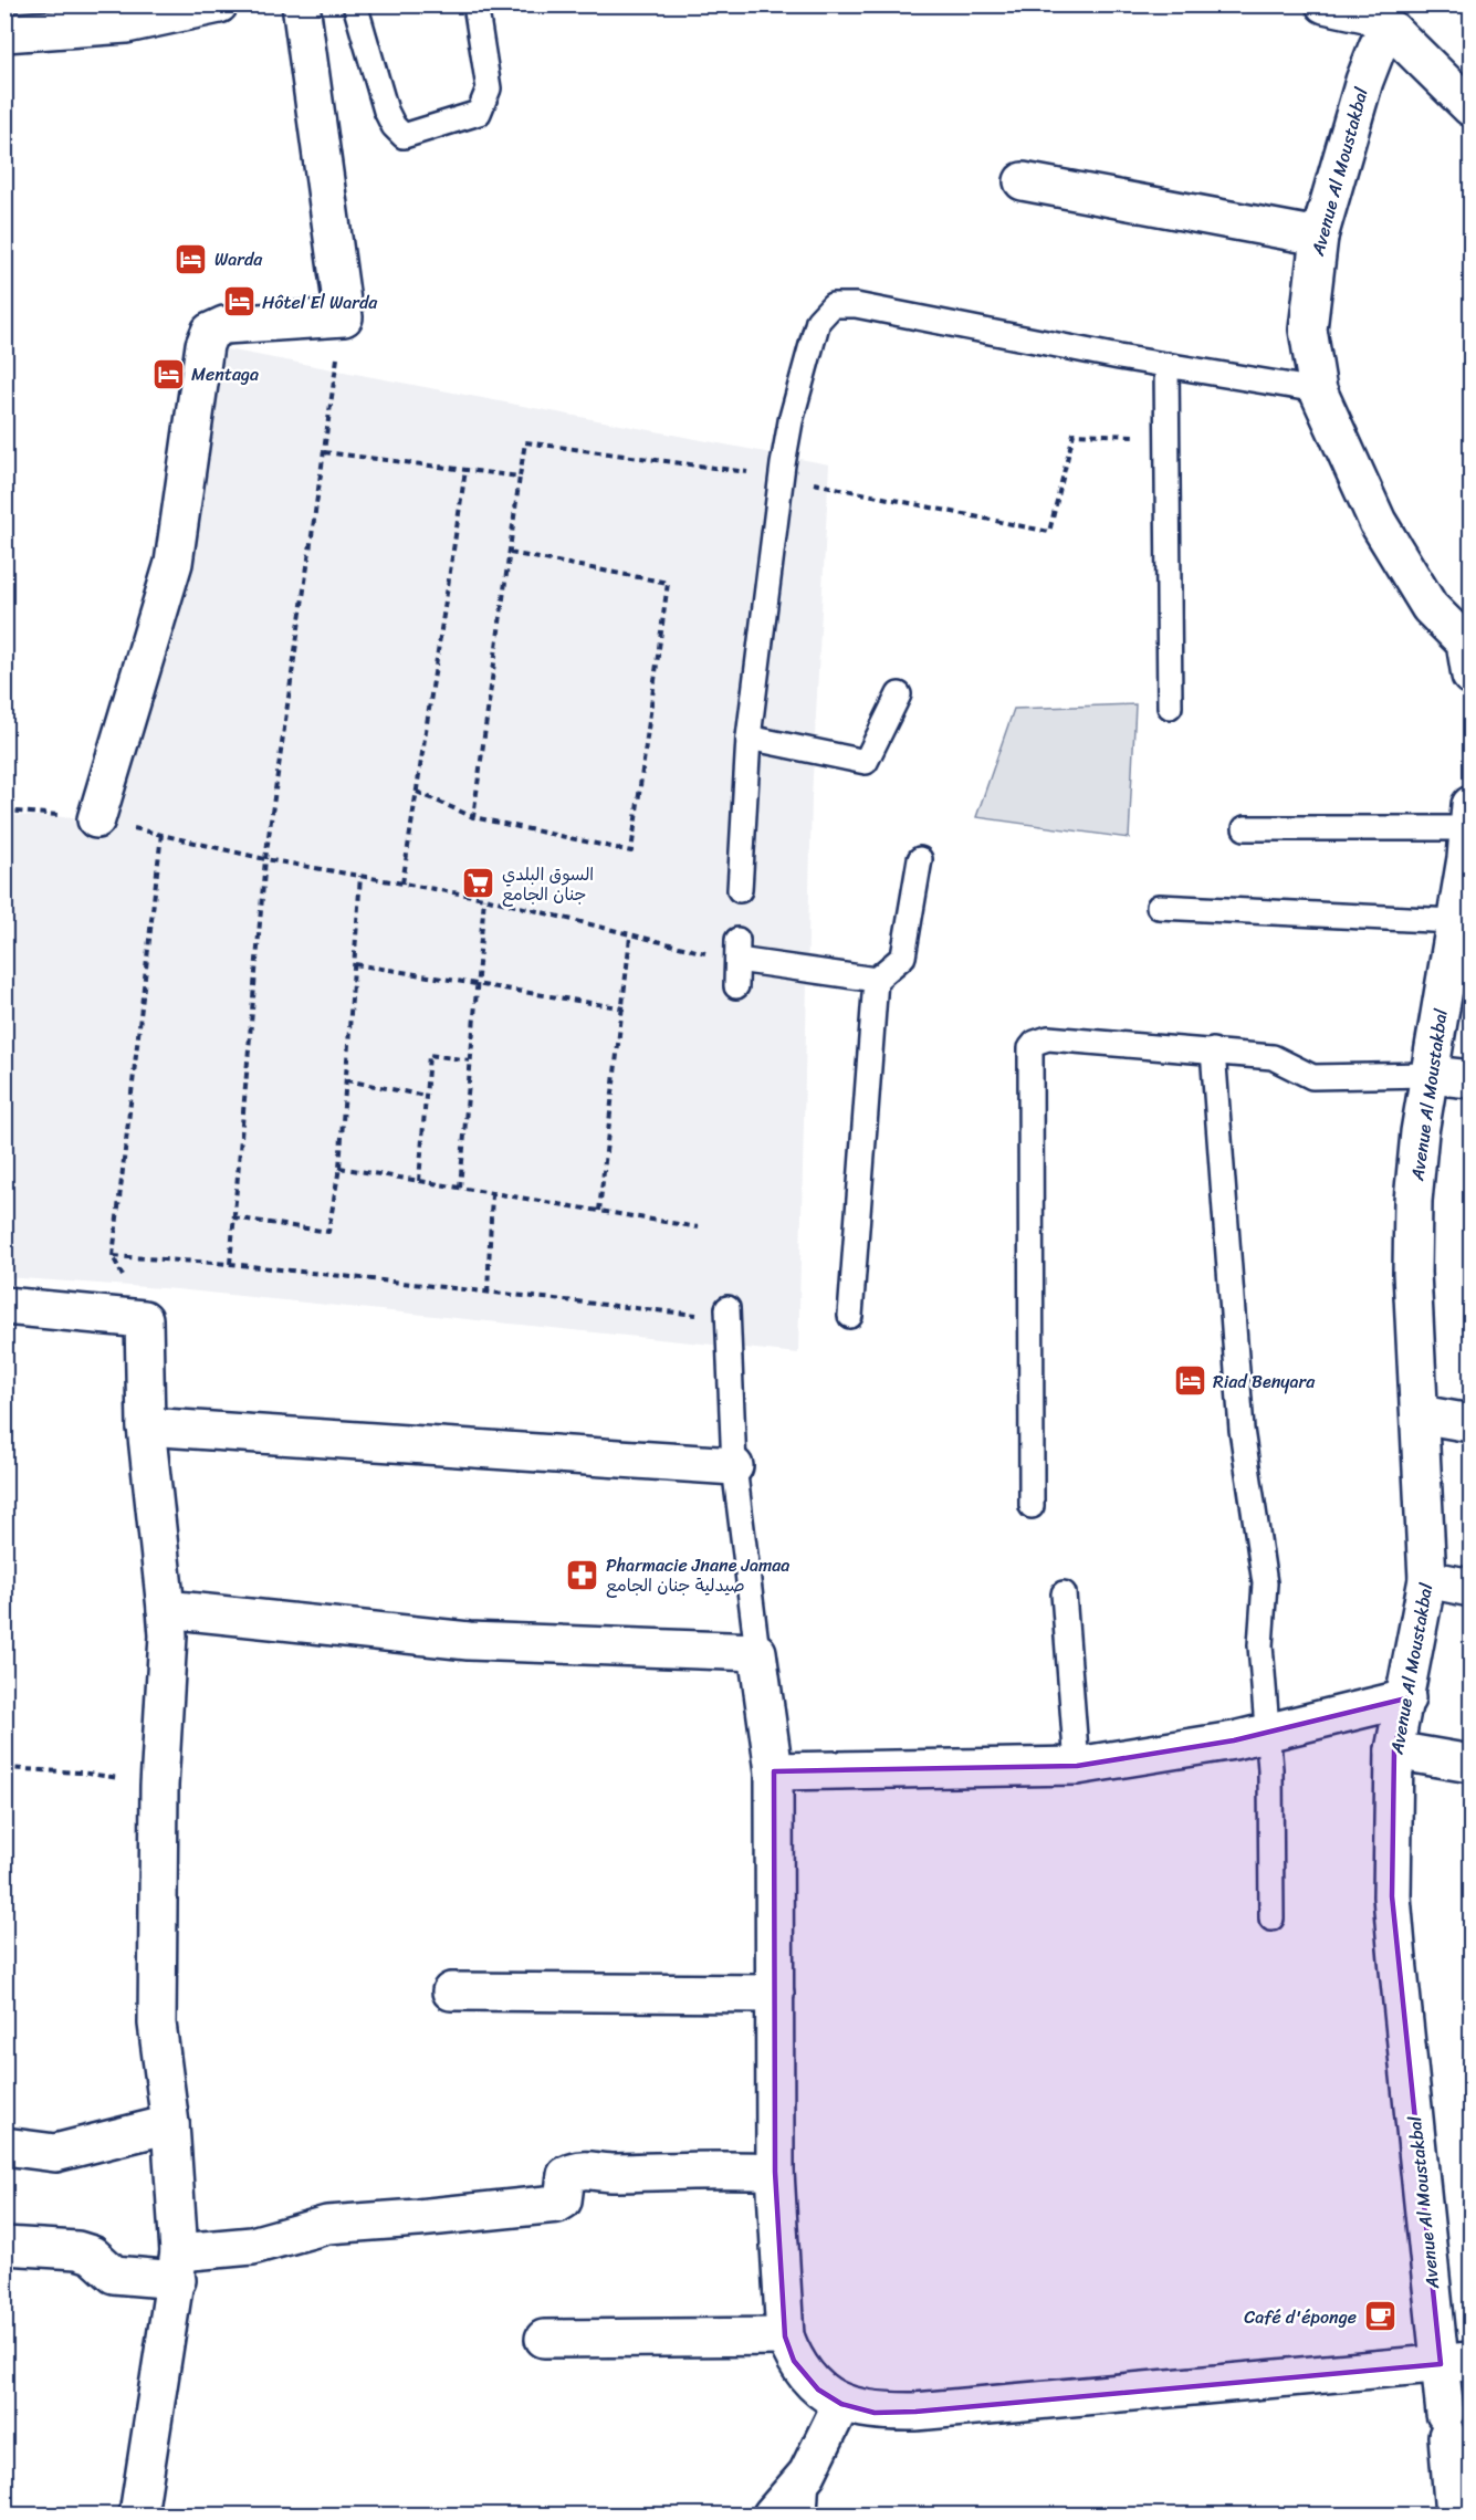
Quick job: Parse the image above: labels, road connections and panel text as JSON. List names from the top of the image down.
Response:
{
  "streets": {
    "street": ["Avenue Al Moustakbal"]
  },
  "places": {
    "hotel": [
      "Warda",
      "Hôtel El Warda",
      "Mentaga",
      "Riad Benyara"
    ],
    "supermarket": ["السوق البلدي جنان الجامع"],
    "pharmacy": ["Pharmacie Jnane Jamaa صيدلية جنان الجامع"],
    "cafe": ["Café d'éponge"]
  }
}
